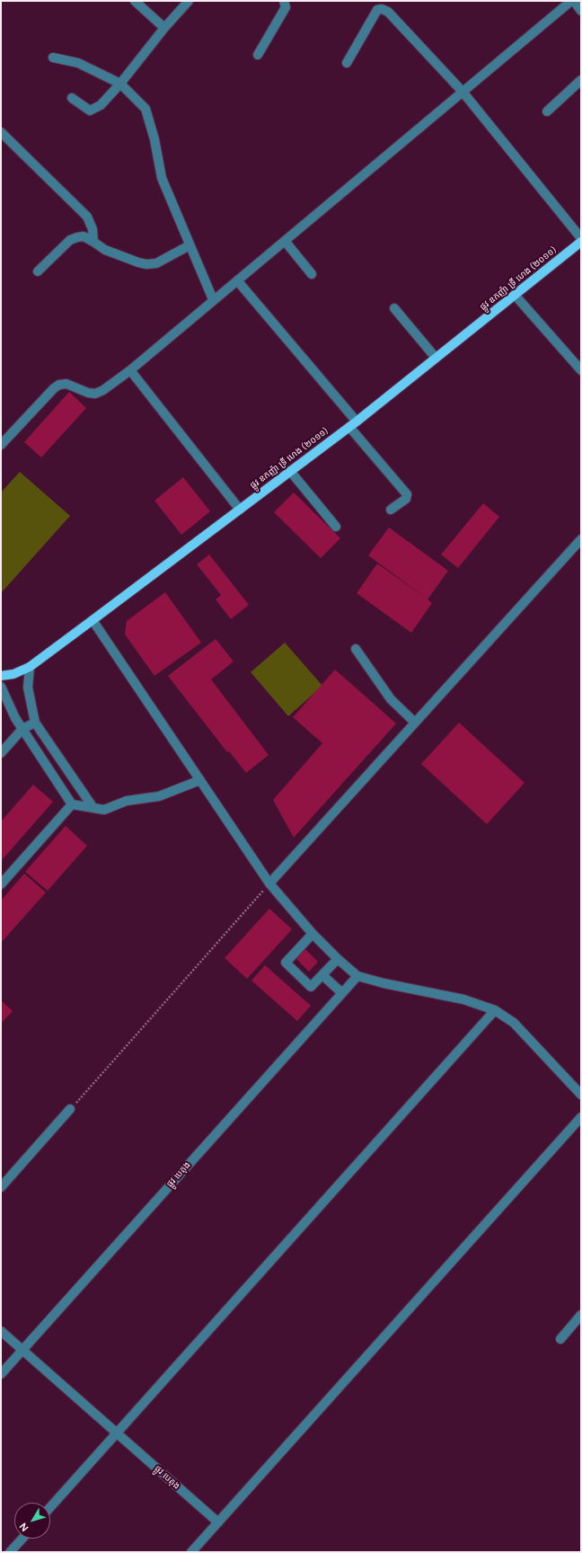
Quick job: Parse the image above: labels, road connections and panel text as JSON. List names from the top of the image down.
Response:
{
  "streets": {
    "main road": ["ផ្លូវ ឧកញ៉ា ទ្រី ហេង (២០១១)"],
    "street": ["ផ្លូវ បេតុង"]
  },
  "north": "bottom left"
}
